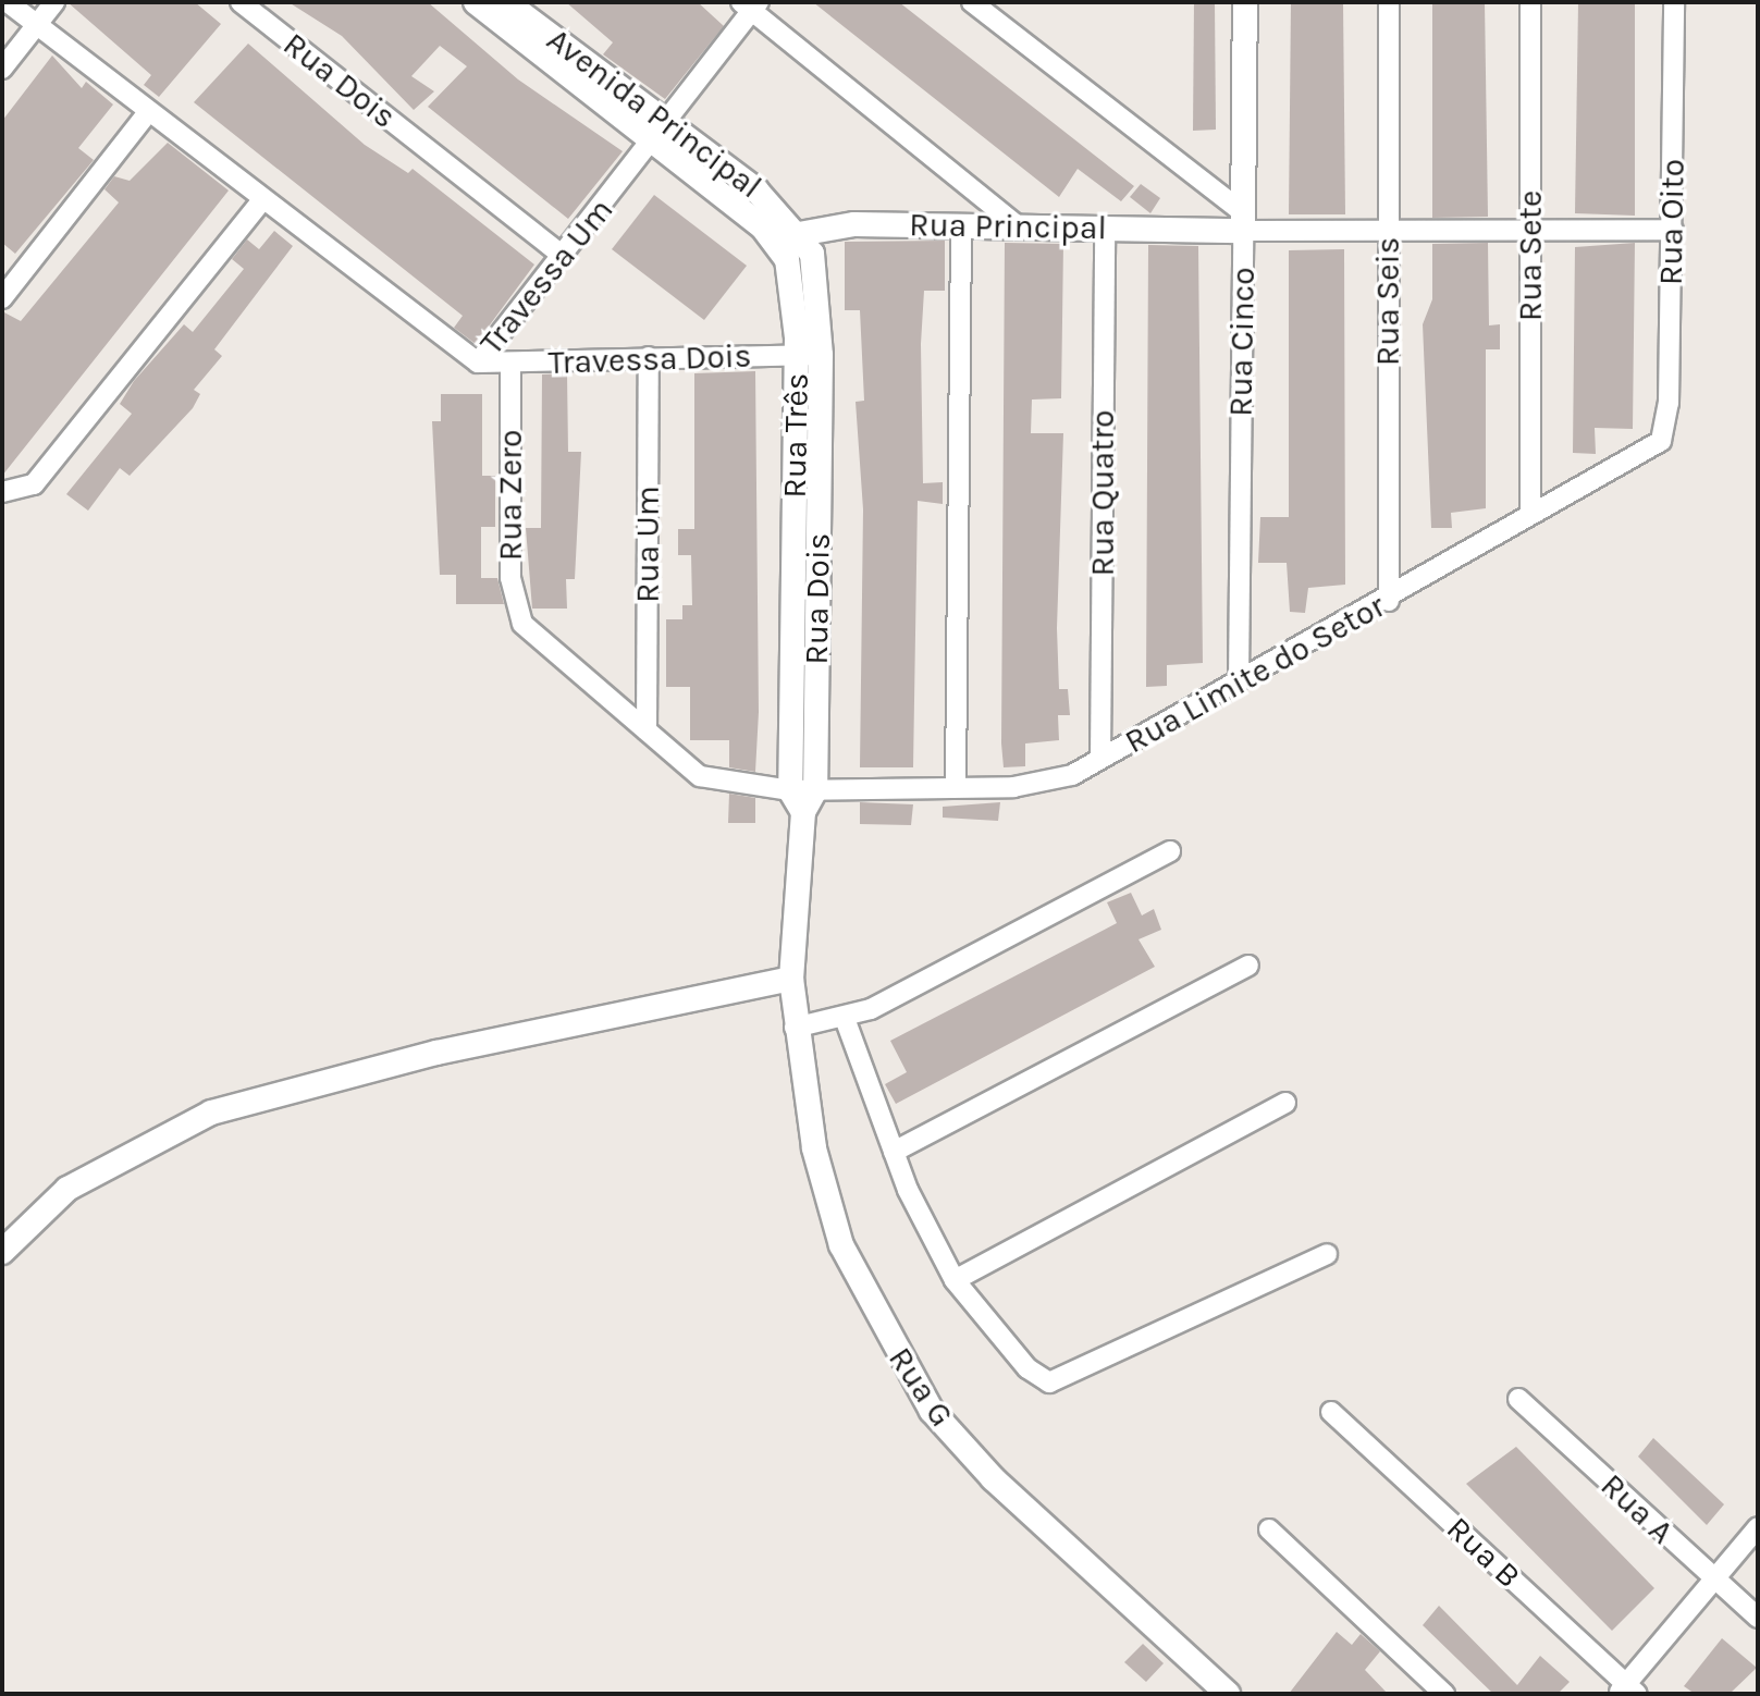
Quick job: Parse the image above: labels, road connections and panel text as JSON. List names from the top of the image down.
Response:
{
  "streets": {
    "street": [
      "Rua Dois",
      "Avenida Principal",
      "Rua Oito",
      "Rua Principal",
      "Rua Sete",
      "Travessa Um",
      "Rua Seis",
      "Rua Cinco",
      "Travessa Dois",
      "Rua Quatro",
      "Rua Zero",
      "Rua Um",
      "Rua Limite do Setor",
      "Rua G",
      "Rua A",
      "Rua B"
    ]
  },
  "crossings": [
    ["Rua Dois", "Avenida Principal"],
    ["Rua Dois", "Rua Principal"],
    ["Rua Dois", "Travessa Um"],
    ["Rua Dois", "Travessa Dois"],
    ["Rua Dois", "Rua Limite do Setor"],
    ["Rua Dois", "Rua G"],
    ["Avenida Principal", "Rua Principal"],
    ["Avenida Principal", "Travessa Um"],
    ["Rua Oito", "Rua Limite do Setor"],
    ["Rua Principal", "Rua Cinco"],
    ["Rua Principal", "Rua Quatro"],
    ["Rua Sete", "Rua Limite do Setor"],
    ["Travessa Um", "Travessa Dois"],
    ["Rua Seis", "Rua Limite do Setor"],
    ["Rua Cinco", "Rua Limite do Setor"],
    ["Travessa Dois", "Rua Zero"],
    ["Travessa Dois", "Rua Um"],
    ["Rua Quatro", "Rua Limite do Setor"],
    ["Rua Zero", "Rua Limite do Setor"],
    ["Rua Um", "Rua Limite do Setor"]
  ]
}
